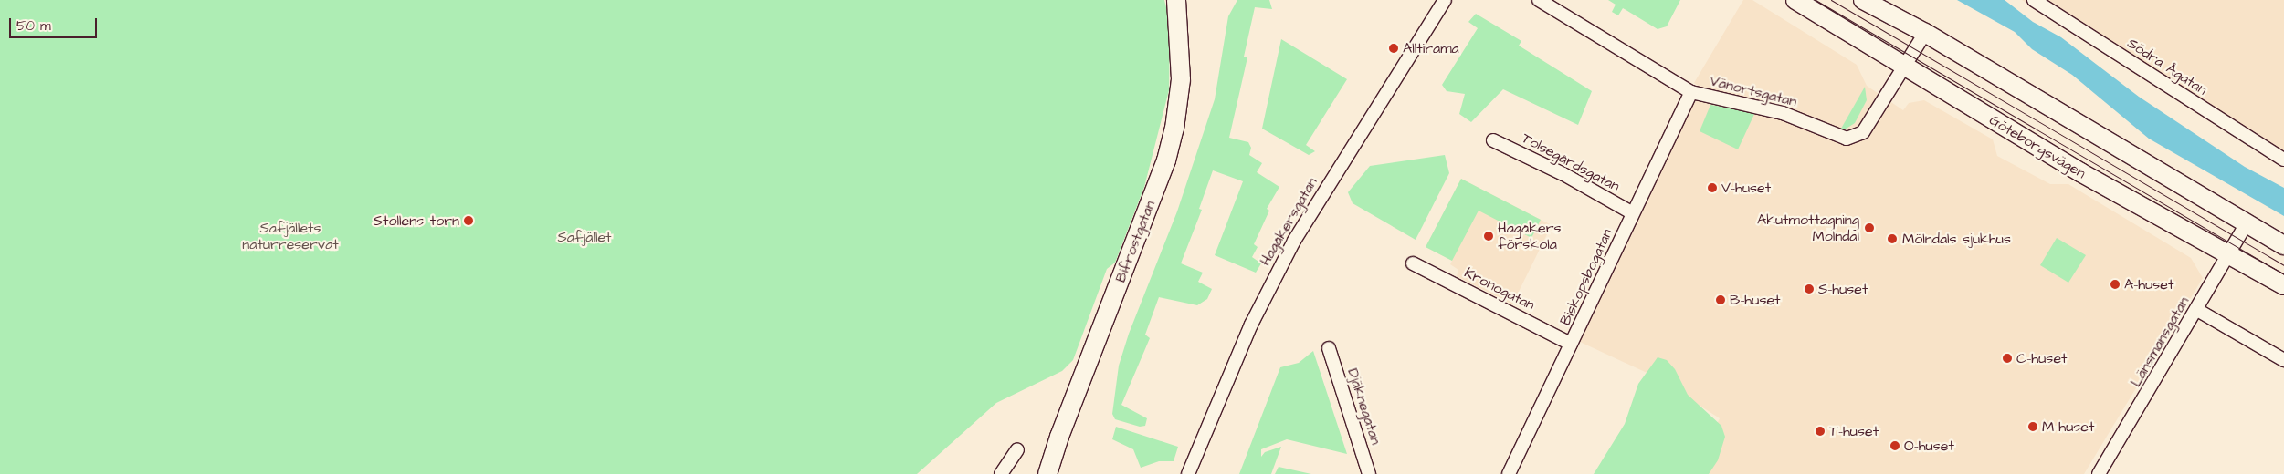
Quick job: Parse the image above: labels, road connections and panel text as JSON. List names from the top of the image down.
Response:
{
  "streets": {
    "main road": ["Göteborgsvägen", "Bifrostgatan"],
    "street": [
      "Södra Ågatan",
      "Vänortsgatan",
      "Tolsegårdsgatan",
      "Hagåkersgatan",
      "Biskopsbogatan",
      "Kronogatan",
      "Länsmansgatan",
      "Djäknegatan"
    ]
  },
  "crossings": [
    ["Vänortsgatan", "Göteborgsvägen"],
    ["Vänortsgatan", "Biskopsbogatan"],
    ["Göteborgsvägen", "Länsmansgatan"],
    ["Tolsegårdsgatan", "Biskopsbogatan"],
    ["Biskopsbogatan", "Kronogatan"]
  ],
  "parks": ["Safjällets naturreservat", "Safjället"],
  "places": [
    "Alltirama",
    "V-huset",
    "Stollens torn",
    "Akutmottagning Mölndal",
    "Hagåkers förskola",
    "Mölndals sjukhus",
    "A-huset",
    "S-huset",
    "B-huset",
    "C-huset",
    "M-huset",
    "T-huset",
    "O-huset"
  ],
  "scale_bar": "50 m"
}
